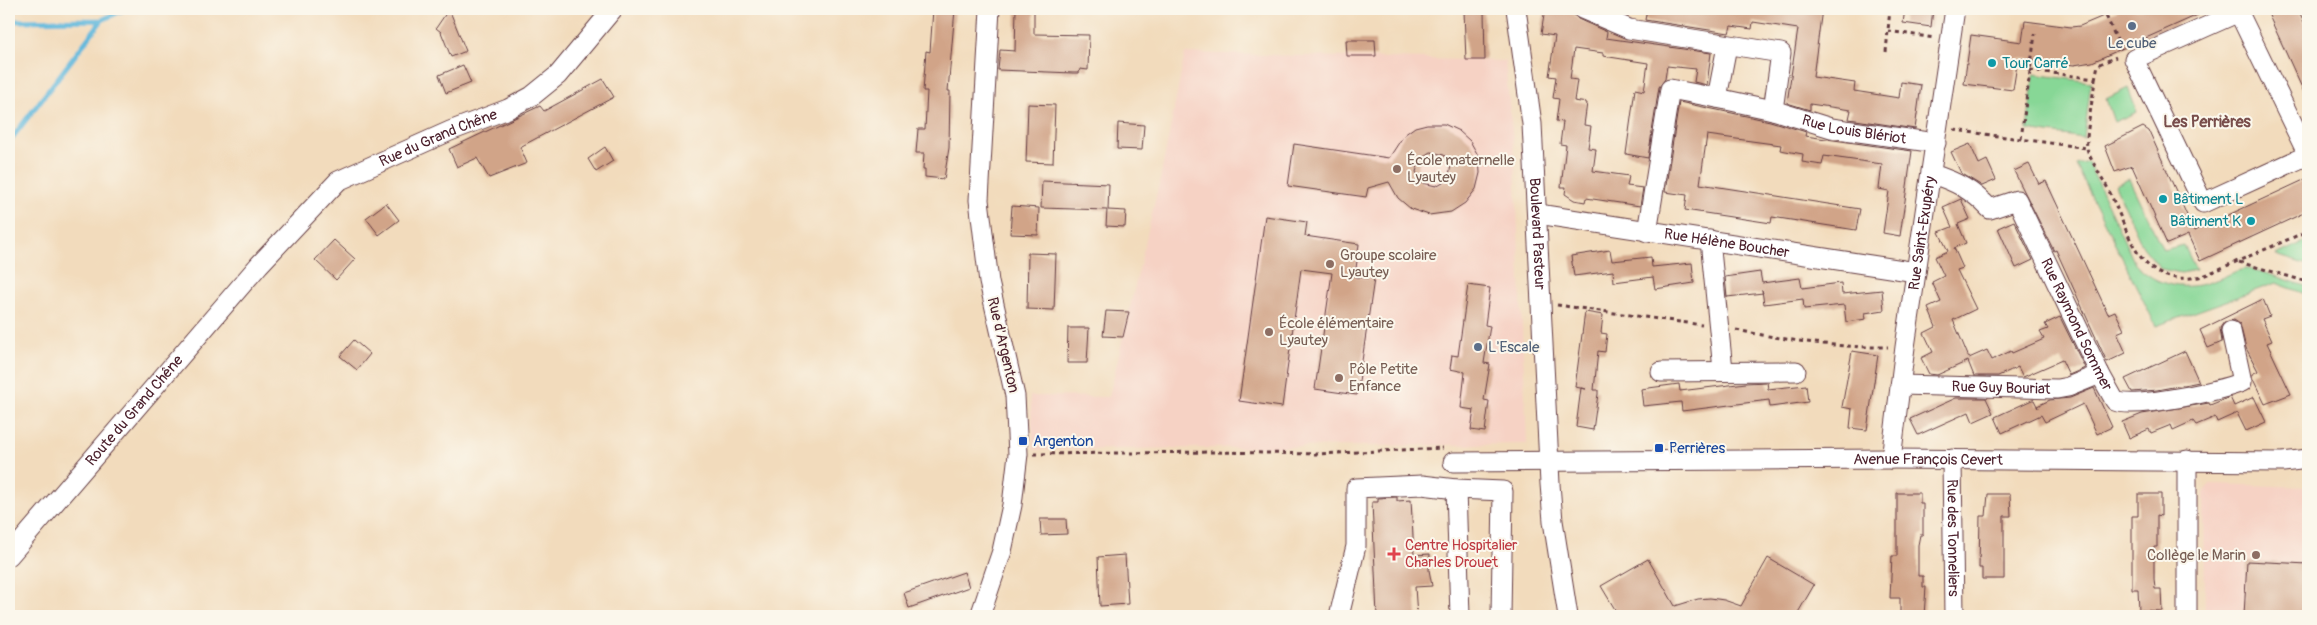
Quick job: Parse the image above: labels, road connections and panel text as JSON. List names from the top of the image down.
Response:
{
  "streets": {
    "street": [
      "Rue Louis Blériot",
      "Rue du Grand Chêne",
      "Boulevard Pasteur",
      "Rue Saint-Exupéry",
      "Rue Hélène Boucher",
      "Rue Raymond Sommer",
      "Rue d'Argenton",
      "Rue Guy Bouriat",
      "Route du Grand Chêne",
      "Avenue François Cevert",
      "Rue des Tonneliers"
    ]
  },
  "crossings": [
    ["Rue Louis Blériot", "Rue Saint-Exupéry"],
    ["Rue Louis Blériot", "Rue Hélène Boucher"],
    ["Rue du Grand Chêne", "Route du Grand Chêne"],
    ["Boulevard Pasteur", "Rue Hélène Boucher"],
    ["Boulevard Pasteur", "Avenue François Cevert"],
    ["Rue Saint-Exupéry", "Rue Hélène Boucher"],
    ["Rue Saint-Exupéry", "Rue Raymond Sommer"],
    ["Rue Saint-Exupéry", "Rue Guy Bouriat"],
    ["Rue Saint-Exupéry", "Avenue François Cevert"],
    ["Rue Raymond Sommer", "Rue Guy Bouriat"],
    ["Avenue François Cevert", "Rue des Tonneliers"]
  ],
  "districts": ["Les Perrières"],
  "places": {
    "other": [
      "Le cube",
      "Tour Carré",
      "École maternelle Lyautey",
      "Bâtiment L",
      "Bâtiment K",
      "Groupe scolaire Lyautey",
      "École élémentaire Lyautey",
      "L'Escale",
      "Pôle Petite Enfance",
      "Collège le Marin"
    ],
    "transit": ["Argenton", "Perrières"],
    "health": ["Centre Hospitalier Charles Drouet"]
  }
}
